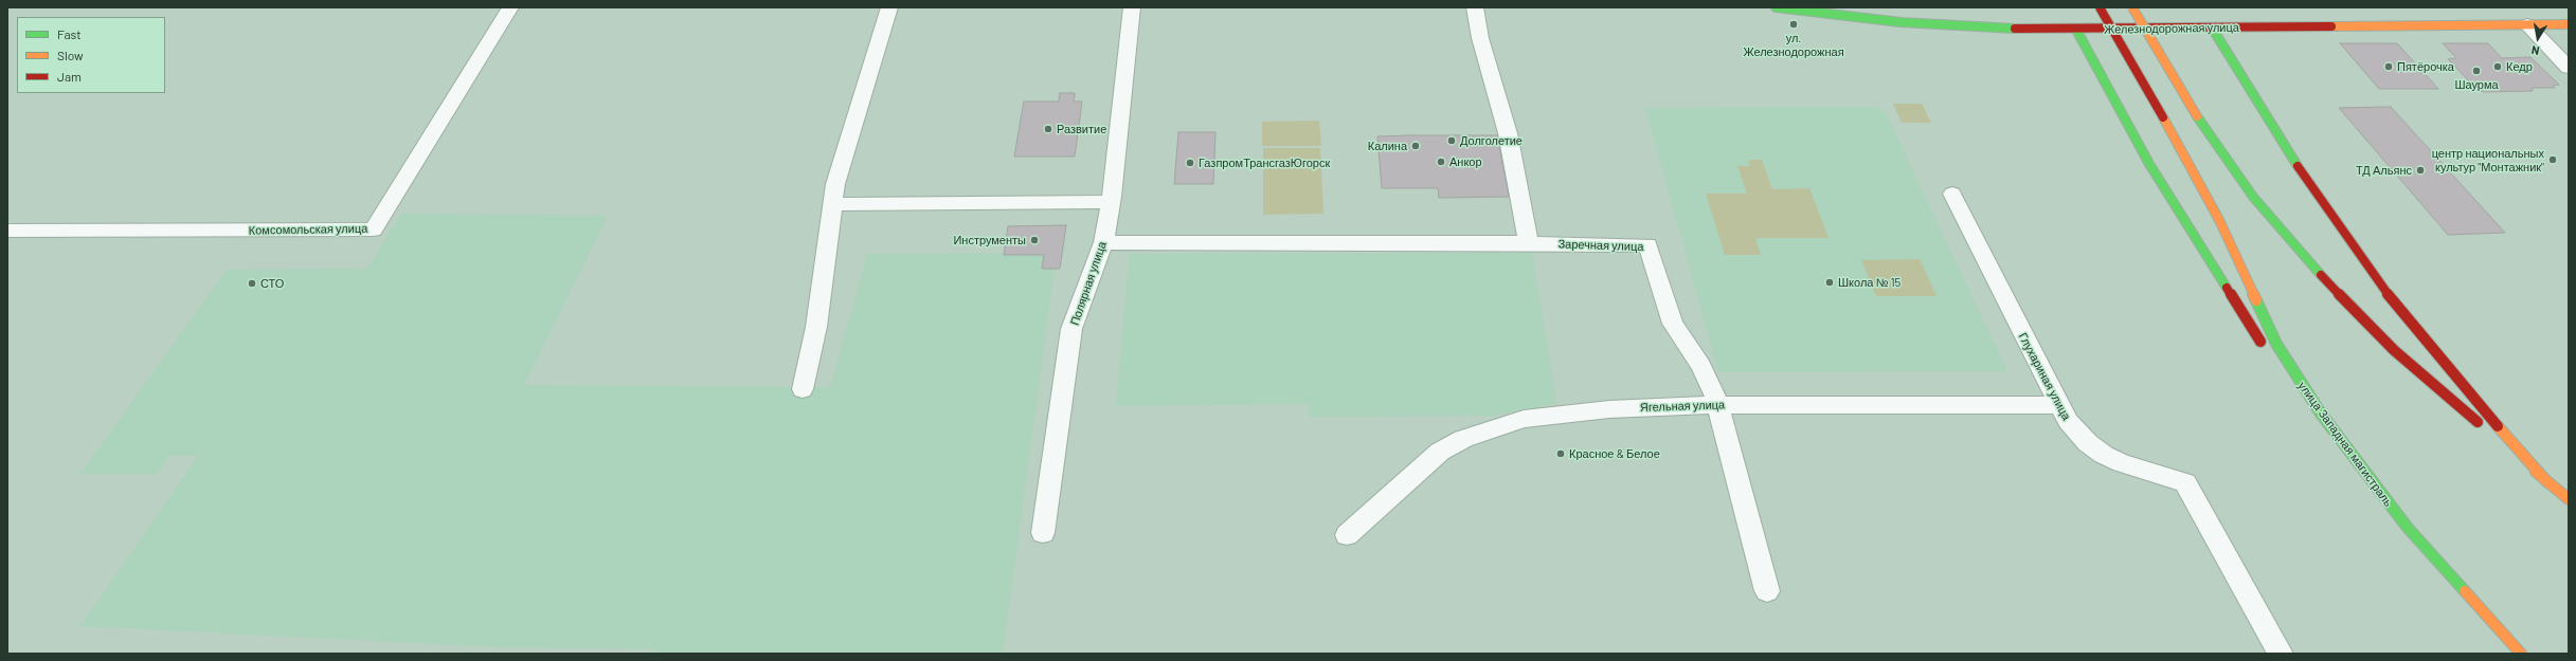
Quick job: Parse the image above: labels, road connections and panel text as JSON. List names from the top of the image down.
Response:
{
  "streets": {
    "main road": ["Железнодорожная улица", "улица Западная магистраль"],
    "street": [
      "Комсомольская улица",
      "Заречная улица",
      "Полярная улица",
      "Глухариная улица",
      "Ягельная улица"
    ]
  },
  "crossings": [
    ["Заречная улица", "Ягельная улица"],
    ["Глухариная улица", "Ягельная улица"]
  ],
  "places": [
    "ул. Железнодорожная",
    "Пятёрочка",
    "Кедр",
    "Шаурма",
    "Развитие",
    "Долголетие",
    "Калина",
    "центр национальных культур \"Монтажник\"",
    "Анкор",
    "ГазпромТрансгазЮгорск",
    "ТД Альянс",
    "Инструменты",
    "Школа № 15",
    "СТО",
    "Красное & Белое"
  ],
  "legend": ["Fast", "Slow", "Jam"],
  "north": "bottom"
}
